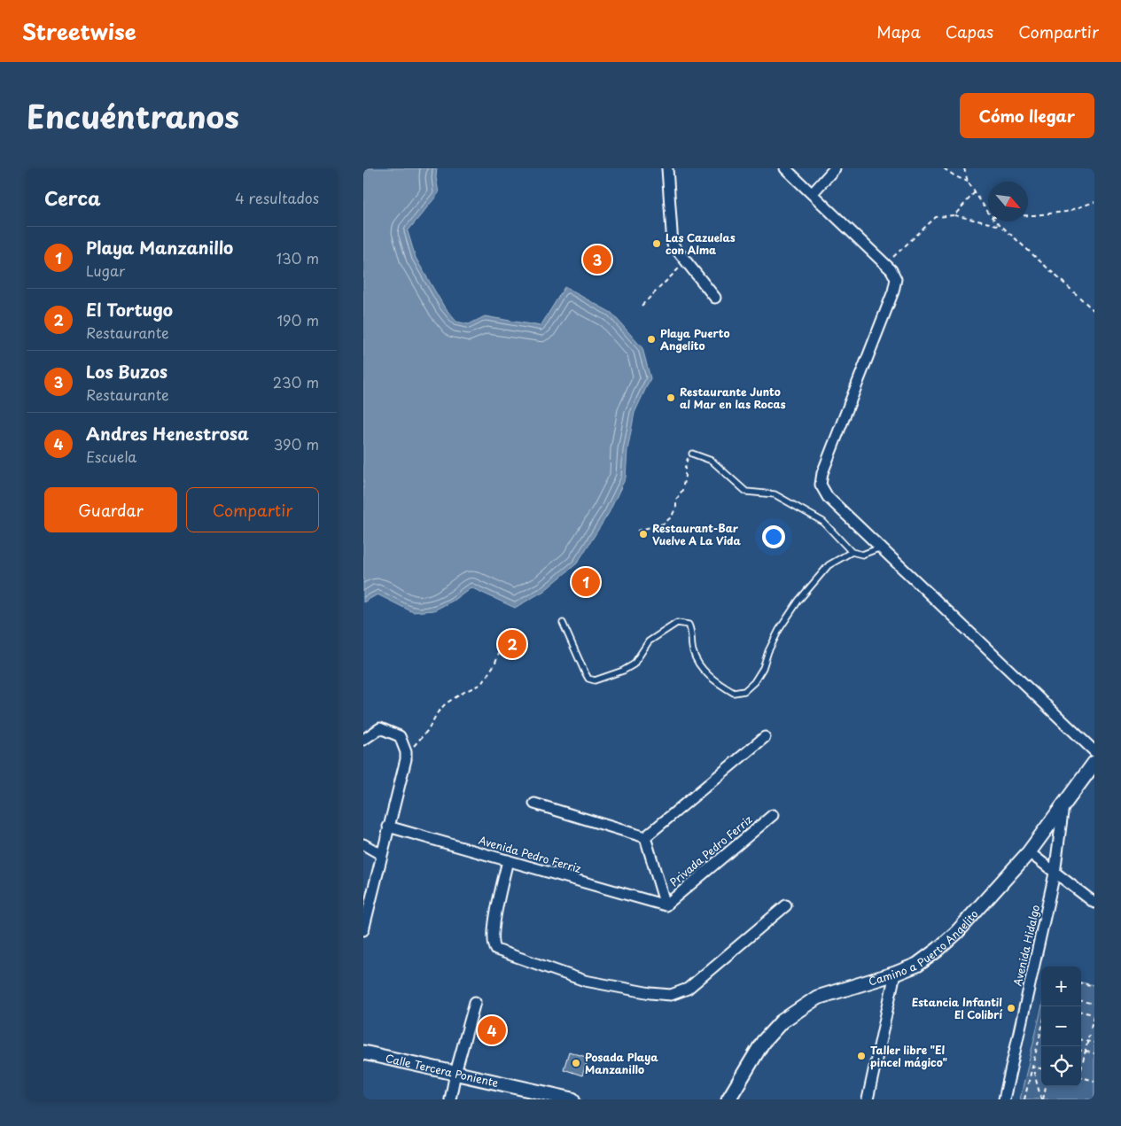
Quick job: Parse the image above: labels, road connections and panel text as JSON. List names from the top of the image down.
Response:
{
  "streets": {
    "street": [
      "Privada Pedro Ferriz",
      "Avenida Pedro Ferriz",
      "Avenida Hidalgo",
      "Camino a Puerto Angelito",
      "Calle Tercera Poniente"
    ]
  },
  "crossings": [
    ["Privada Pedro Ferriz", "Avenida Pedro Ferriz"],
    ["Avenida Hidalgo", "Camino a Puerto Angelito"]
  ],
  "places": [
    "Las Cazuelas con Alma",
    "Playa Puerto Angelito",
    "Restaurante Junto al Mar en las Rocas",
    "Restaurant-Bar Vuelve A La Vida",
    "Estancia Infantil El Colibrí",
    "Taller libre \"El pincel mágico\"",
    "Posada Playa Manzanillo"
  ],
  "north": "bottom right",
  "page": {
    "header": "Streetwise",
    "nav": ["Mapa", "Capas", "Compartir"],
    "title": "Encuéntranos",
    "buttons": [
      "Cómo llegar",
      ["Guardar", "Compartir"]
    ],
    "heading": ["Cerca", "4 resultados"],
    "list": [
      {
        "mark": "1",
        "name": "Playa Manzanillo",
        "note": "Lugar",
        "value": "130 m"
      },
      {
        "mark": "2",
        "name": "El Tortugo",
        "note": "Restaurante",
        "value": "190 m"
      },
      {
        "mark": "3",
        "name": "Los Buzos",
        "note": "Restaurante",
        "value": "230 m"
      },
      {
        "mark": "4",
        "name": "Andres Henestrosa",
        "note": "Escuela",
        "value": "390 m"
      }
    ],
    "pins": [
      "3",
      "1",
      "2",
      "4"
    ],
    "map_buttons": ["+", "−"]
  }
}
